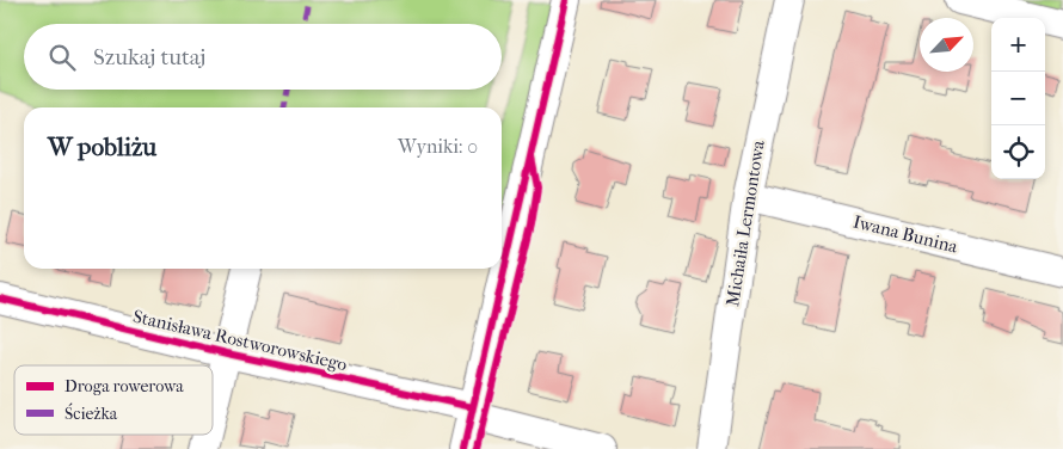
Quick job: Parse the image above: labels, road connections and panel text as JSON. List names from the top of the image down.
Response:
{
  "streets": {
    "street": ["Michaiła Lermontowa", "Iwana Bunina", "Stanisława Rostworowskiego"]
  },
  "crossings": [
    ["Michaiła Lermontowa", "Iwana Bunina"]
  ],
  "legend": ["Droga rowerowa", "Ścieżka"],
  "north": "top right",
  "page": {
    "map_buttons": ["+", "−"],
    "search": "Szukaj tutaj",
    "heading": ["W pobliżu", "Wyniki: 0"]
  }
}
